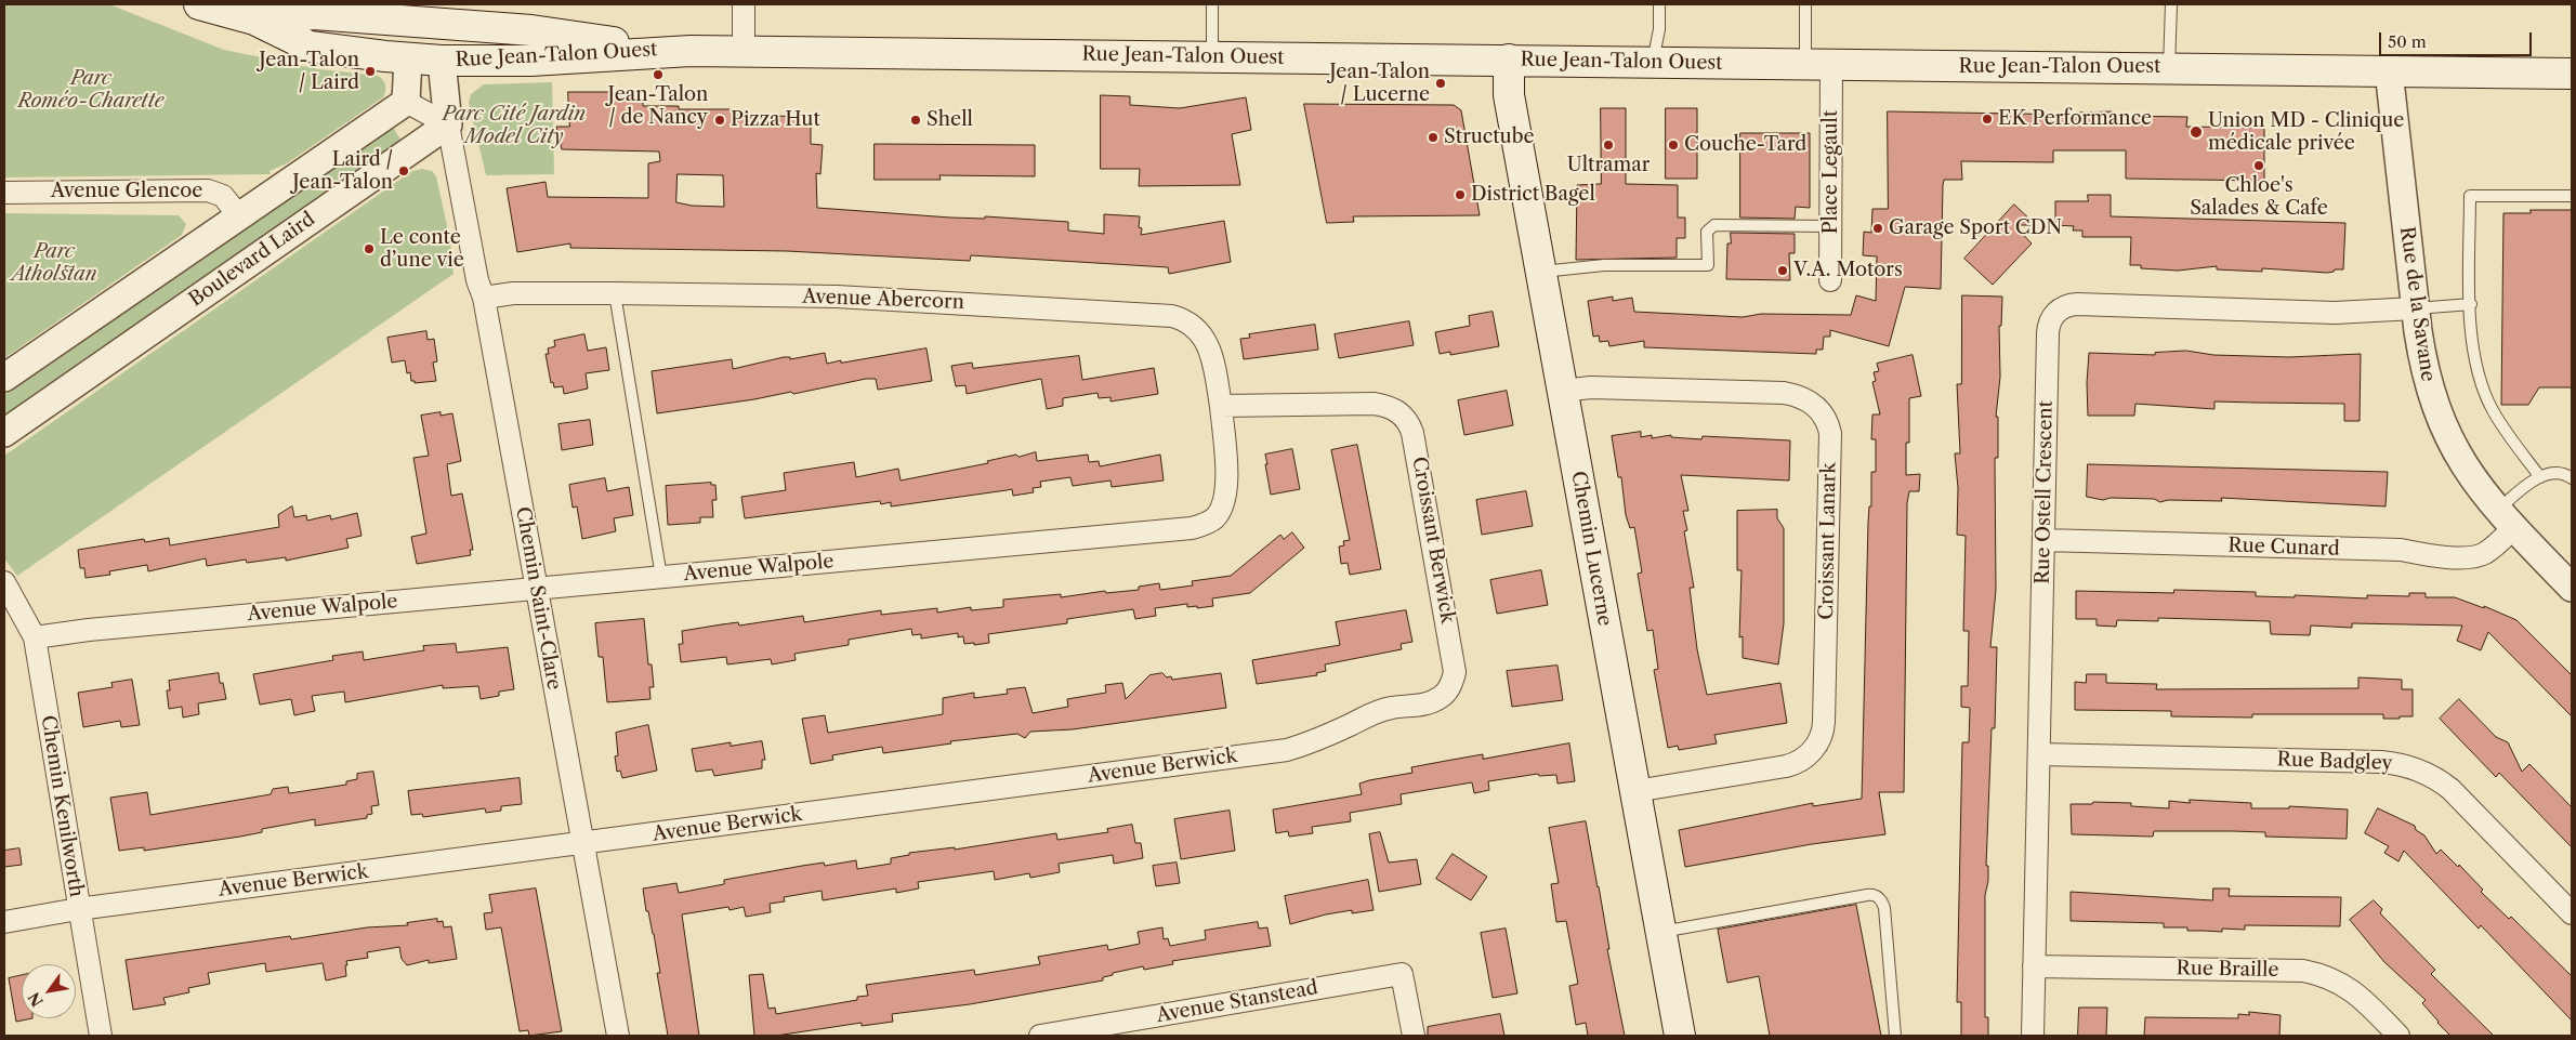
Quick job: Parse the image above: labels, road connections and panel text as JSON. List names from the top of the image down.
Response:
{
  "streets": {
    "main road": ["Rue Jean-Talon Ouest", "Chemin Lucerne"],
    "street": [
      "Place Legault",
      "Avenue Glencoe",
      "Boulevard Laird",
      "Avenue Abercorn",
      "Rue de la Savane",
      "Rue Ostell Crescent",
      "Croissant Berwick",
      "Croissant Lanark",
      "Rue Cunard",
      "Avenue Walpole",
      "Chemin Saint-Clare",
      "Rue Badgley",
      "Avenue Berwick",
      "Chemin Kenilworth",
      "Rue Braille",
      "Avenue Stanstead"
    ]
  },
  "crossings": [
    ["Rue Jean-Talon Ouest", "Place Legault"],
    ["Rue Jean-Talon Ouest", "Rue de la Savane"],
    ["Rue Jean-Talon Ouest", "Chemin Lucerne"],
    ["Boulevard Laird", "Chemin Saint-Clare"],
    ["Avenue Abercorn", "Croissant Berwick"],
    ["Avenue Abercorn", "Avenue Walpole"],
    ["Avenue Abercorn", "Chemin Saint-Clare"],
    ["Rue de la Savane", "Rue Ostell Crescent"],
    ["Rue de la Savane", "Rue Cunard"],
    ["Rue Ostell Crescent", "Rue Cunard"],
    ["Rue Ostell Crescent", "Rue Badgley"],
    ["Rue Ostell Crescent", "Rue Braille"],
    ["Croissant Berwick", "Avenue Walpole"],
    ["Croissant Berwick", "Avenue Berwick"],
    ["Croissant Lanark", "Chemin Lucerne"],
    ["Avenue Walpole", "Chemin Saint-Clare"],
    ["Avenue Walpole", "Chemin Kenilworth"],
    ["Chemin Saint-Clare", "Avenue Berwick"],
    ["Avenue Berwick", "Chemin Kenilworth"]
  ],
  "parks": ["Parc Roméo-Charette", "Parc Cité Jardin Model City", "Parc Atholstan"],
  "places": [
    "Jean-Talon / Laird",
    "Jean-Talon / de Nancy",
    "Jean-Talon / Lucerne",
    "EK Performance",
    "Pizza Hut",
    "Shell",
    "Union MD - Clinique médicale privée",
    "Structube",
    "Ultramar",
    "Couche-Tard",
    "Chloe's Salades & Cafe",
    "Laird / Jean-Talon",
    "District Bagel",
    "Garage Sport CDN",
    "Le conte d’une vie",
    "V.A. Motors"
  ],
  "scale_bar": "50 m",
  "north": "bottom left"
}
